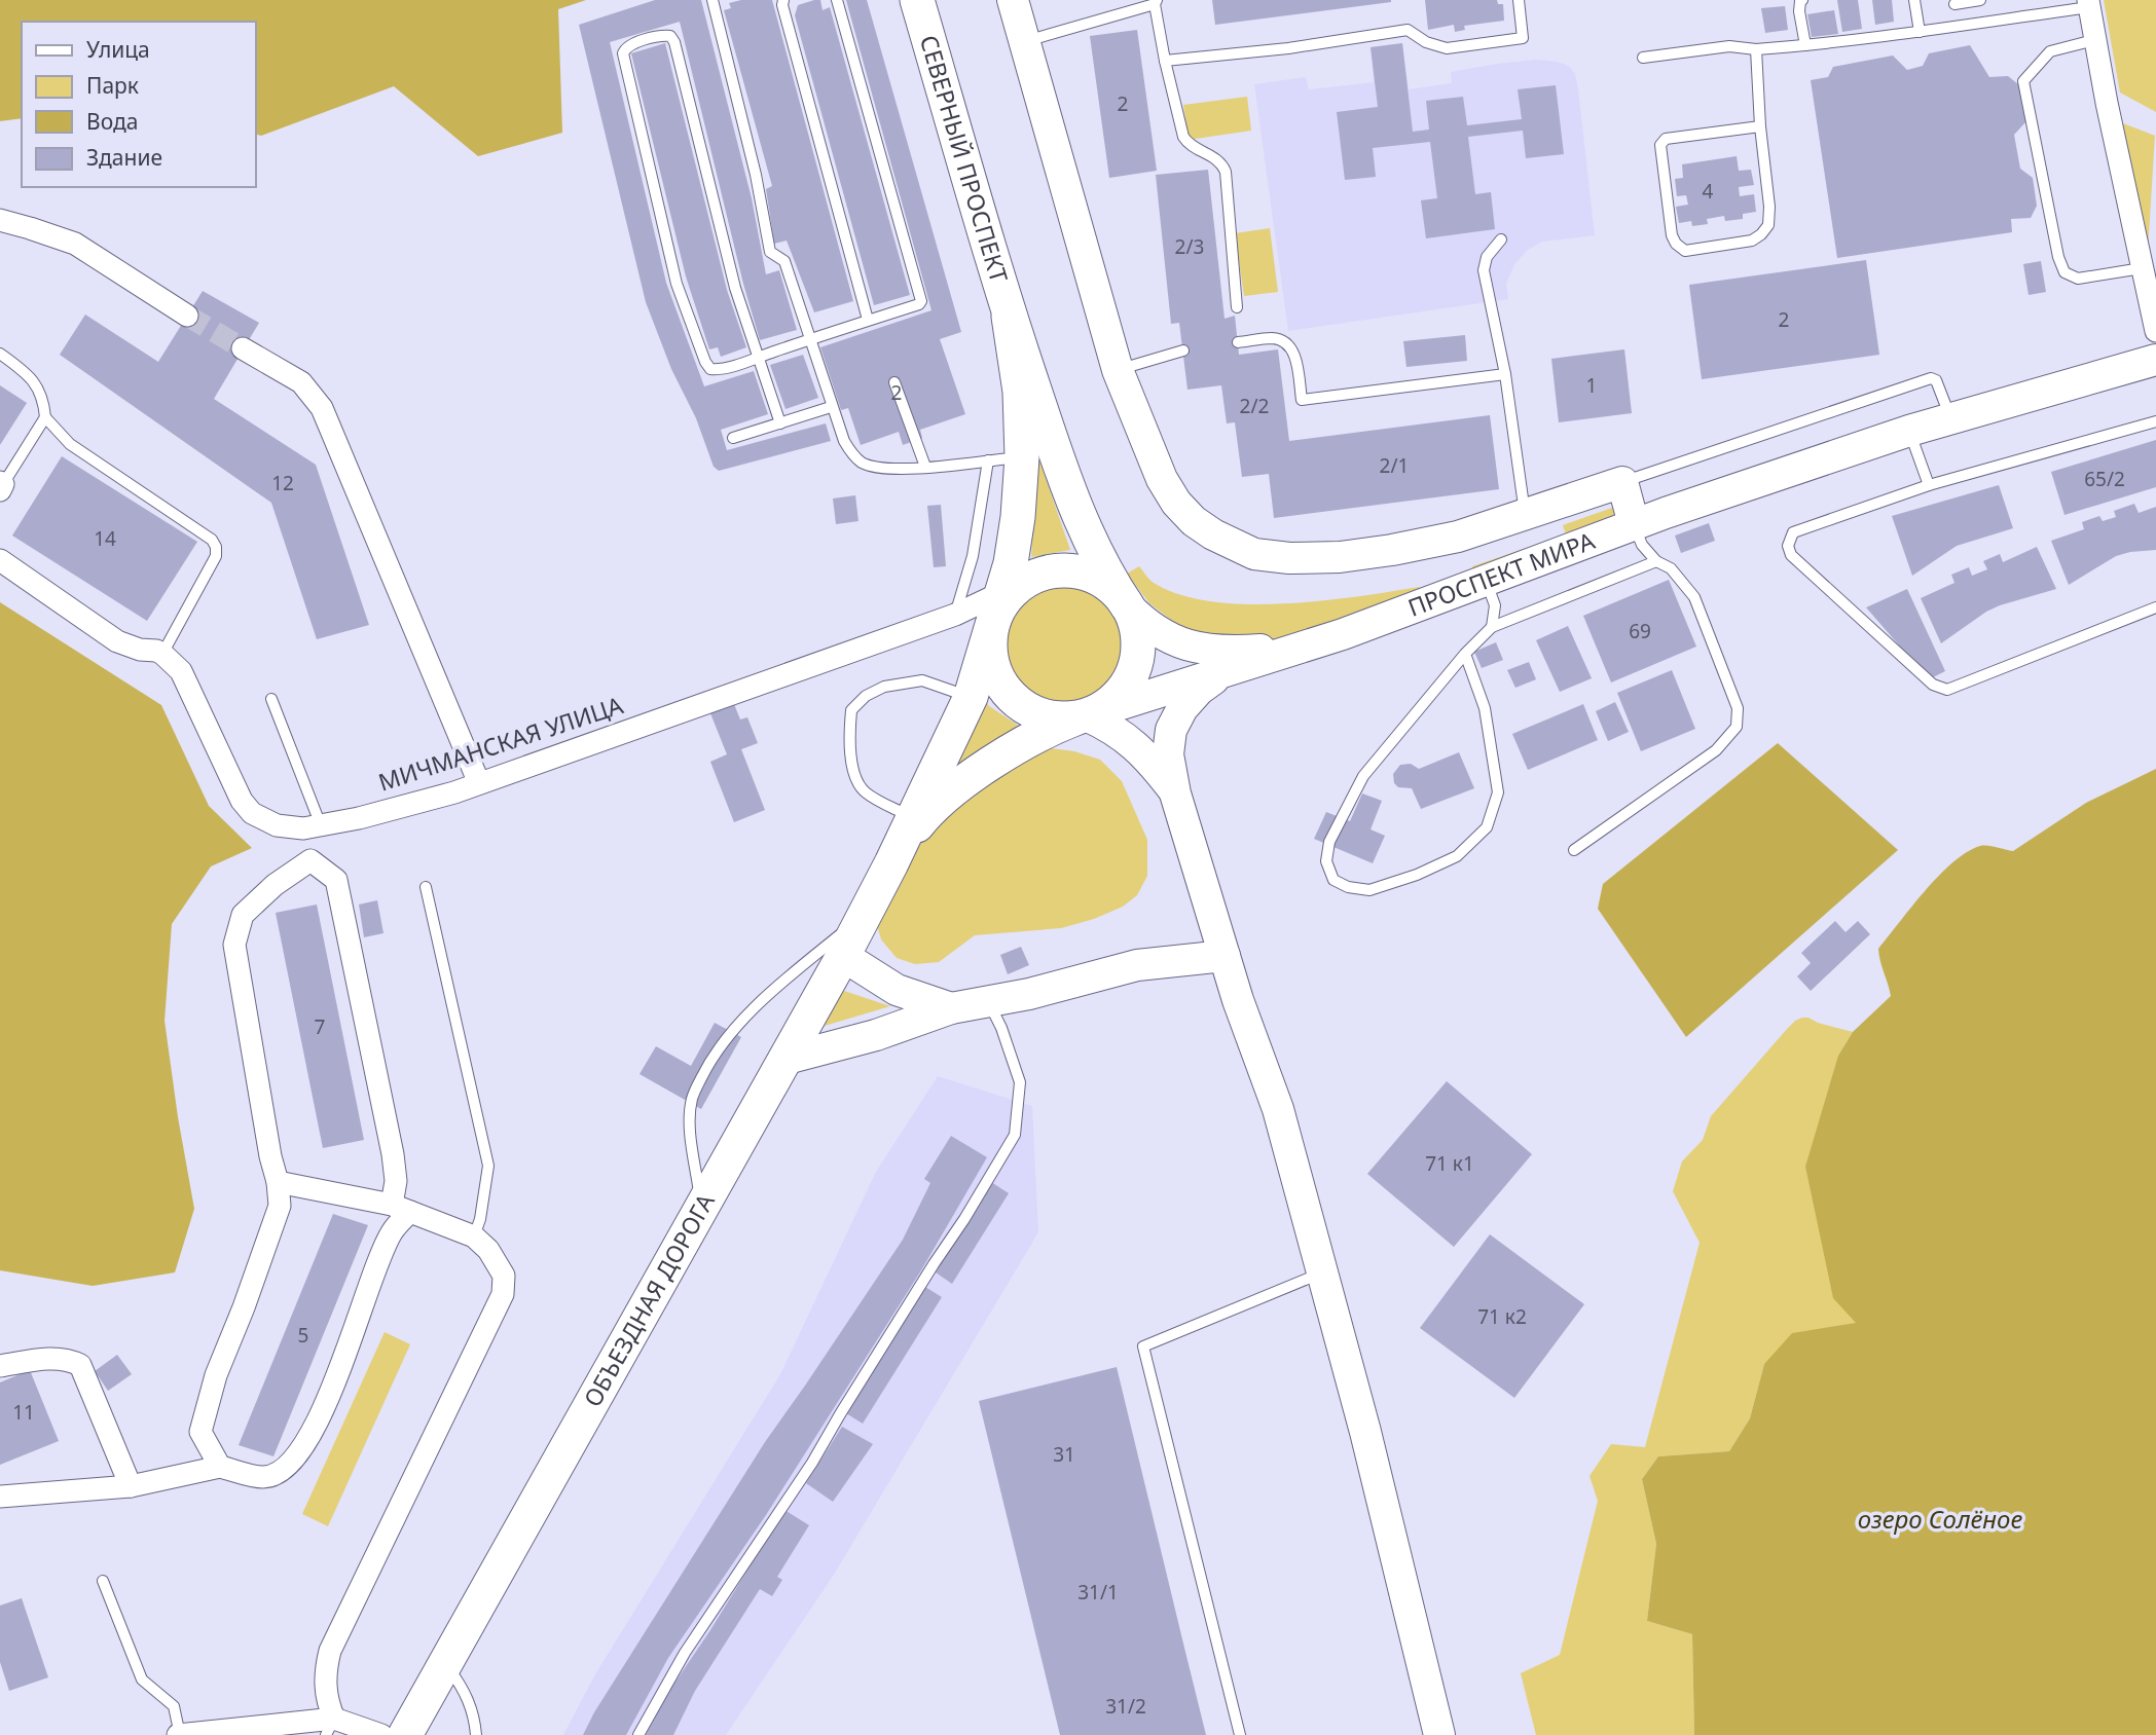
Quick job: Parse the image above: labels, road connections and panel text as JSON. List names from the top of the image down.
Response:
{
  "streets": {
    "main road": ["СЕВЕРНЫЙ ПРОСПЕКТ", "ПРОСПЕКТ МИРА", "ОБЪЕЗДНАЯ ДОРОГА"],
    "street": ["МИЧМАНСКАЯ УЛИЦА"]
  },
  "crossings": [
    ["ПРОСПЕКТ МИРА", "МИЧМАНСКАЯ УЛИЦА"],
    ["ПРОСПЕКТ МИРА", "ОБЪЕЗДНАЯ ДОРОГА"]
  ],
  "water": ["озеро Солёное"],
  "house_numbers": [
    "2",
    "4",
    "2/3",
    "2",
    "1",
    "2",
    "2/2",
    "2/1",
    "65/2",
    "12",
    "14",
    "69",
    "7",
    "71 к1",
    "71 к2",
    "5",
    "11",
    "31",
    "31/1",
    "31/2"
  ],
  "legend": [
    "Улица",
    "Парк",
    "Вода",
    "Здание"
  ]
}
